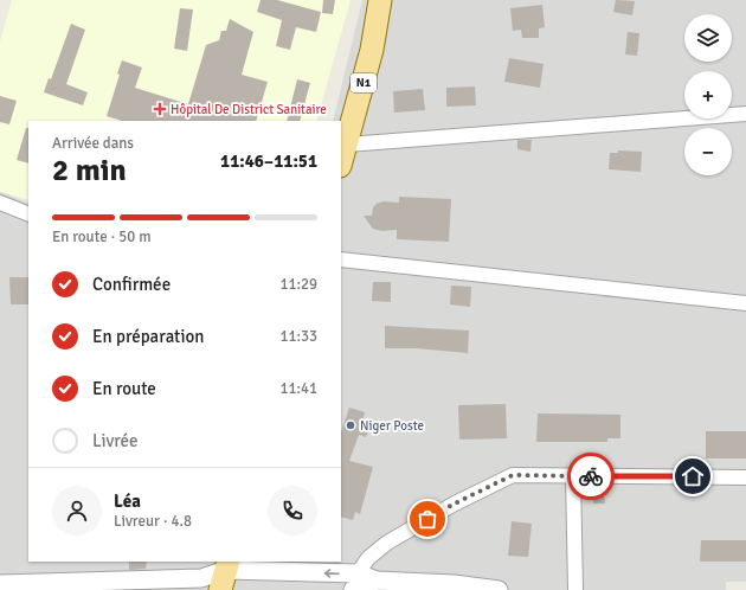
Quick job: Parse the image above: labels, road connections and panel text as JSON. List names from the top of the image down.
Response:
{
  "streets": {
    "main road": ["N1"]
  },
  "places": {
    "health": ["Hôpital De District Sanitaire"],
    "other": ["Niger Poste"]
  },
  "page": {
    "map_buttons": ["+", "−"],
    "heading": ["2 min", "Arrivée dans", "11:46–11:51"],
    "panel": ["Léa", "Livreur · 4.8"],
    "bar": "En route · 50 m",
    "list": [
      ["Confirmée", "11:29"],
      ["En préparation", "11:33"],
      ["En route", "11:41"],
      "Livrée"
    ]
  }
}
